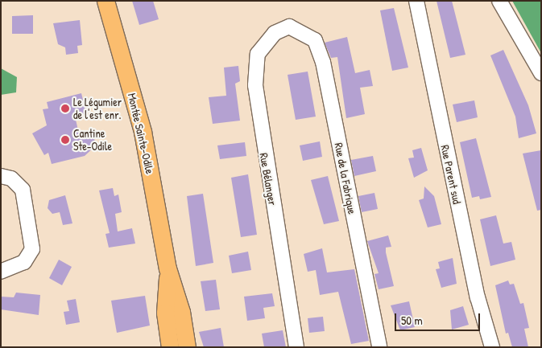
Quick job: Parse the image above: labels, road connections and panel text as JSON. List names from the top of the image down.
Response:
{
  "streets": {
    "main road": ["Montée Sainte-Odile"],
    "street": ["Rue Parent sud", "Rue de la Fabrique", "Rue Bélanger"]
  },
  "crossings": [
    ["Rue de la Fabrique", "Rue Bélanger"]
  ],
  "places": ["Le Légumier de l'est enr.", "Cantine Ste-Odile"],
  "scale_bar": "50 m"
}
